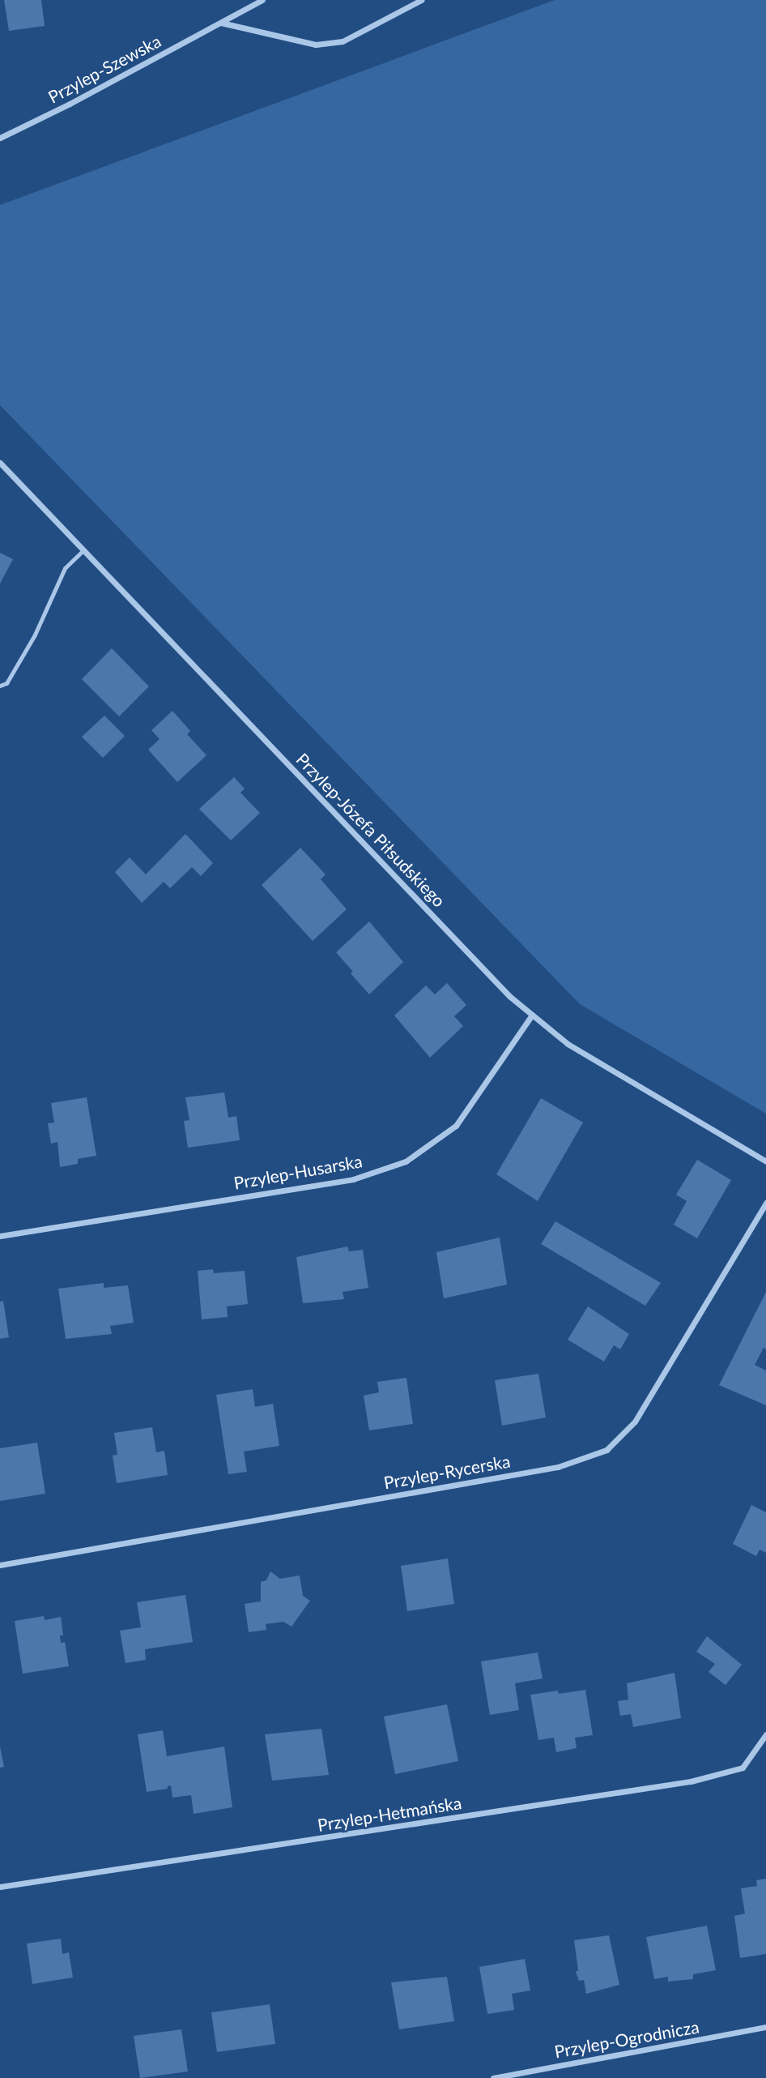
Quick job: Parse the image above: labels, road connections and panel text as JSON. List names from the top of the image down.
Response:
{
  "streets": {
    "street": [
      "Przylep-Szewska",
      "Przylep-Józefa Piłsudskiego",
      "Przylep-Husarska",
      "Przylep-Rycerska",
      "Przylep-Hetmańska",
      "Przylep-Ogrodnicza"
    ]
  },
  "crossings": [
    ["Przylep-Józefa Piłsudskiego", "Przylep-Husarska"]
  ]
}
